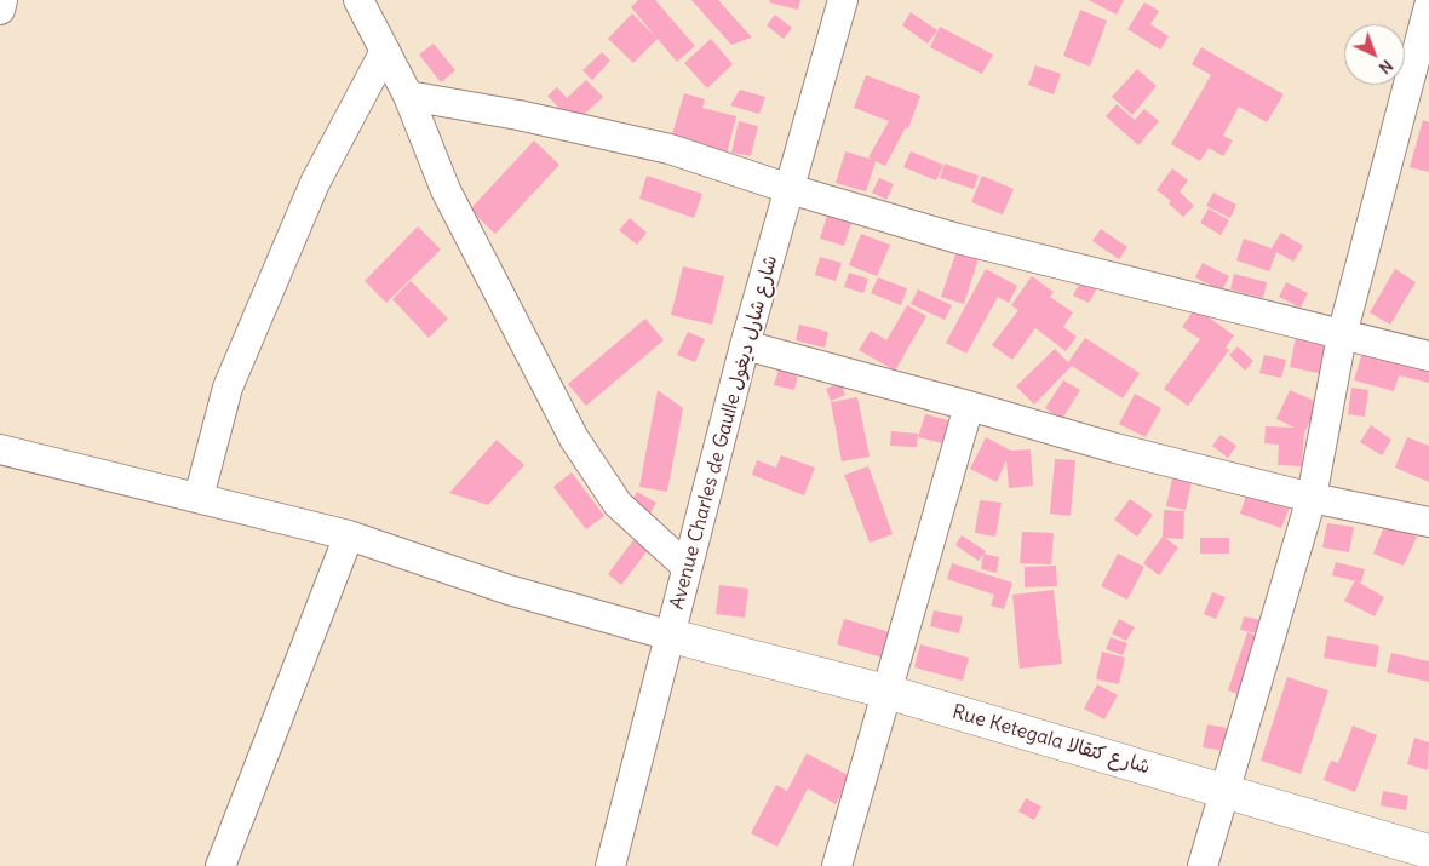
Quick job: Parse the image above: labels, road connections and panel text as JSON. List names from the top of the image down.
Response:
{
  "streets": {
    "street": ["Avenue Charles de Gaulle شارع شارل ديغول", "Rue Ketegala شارع كتقالا"]
  },
  "crossings": [
    ["Avenue Charles de Gaulle شارع شارل ديغول", "Rue Ketegala شارع كتقالا"]
  ],
  "north": "bottom right"
}
